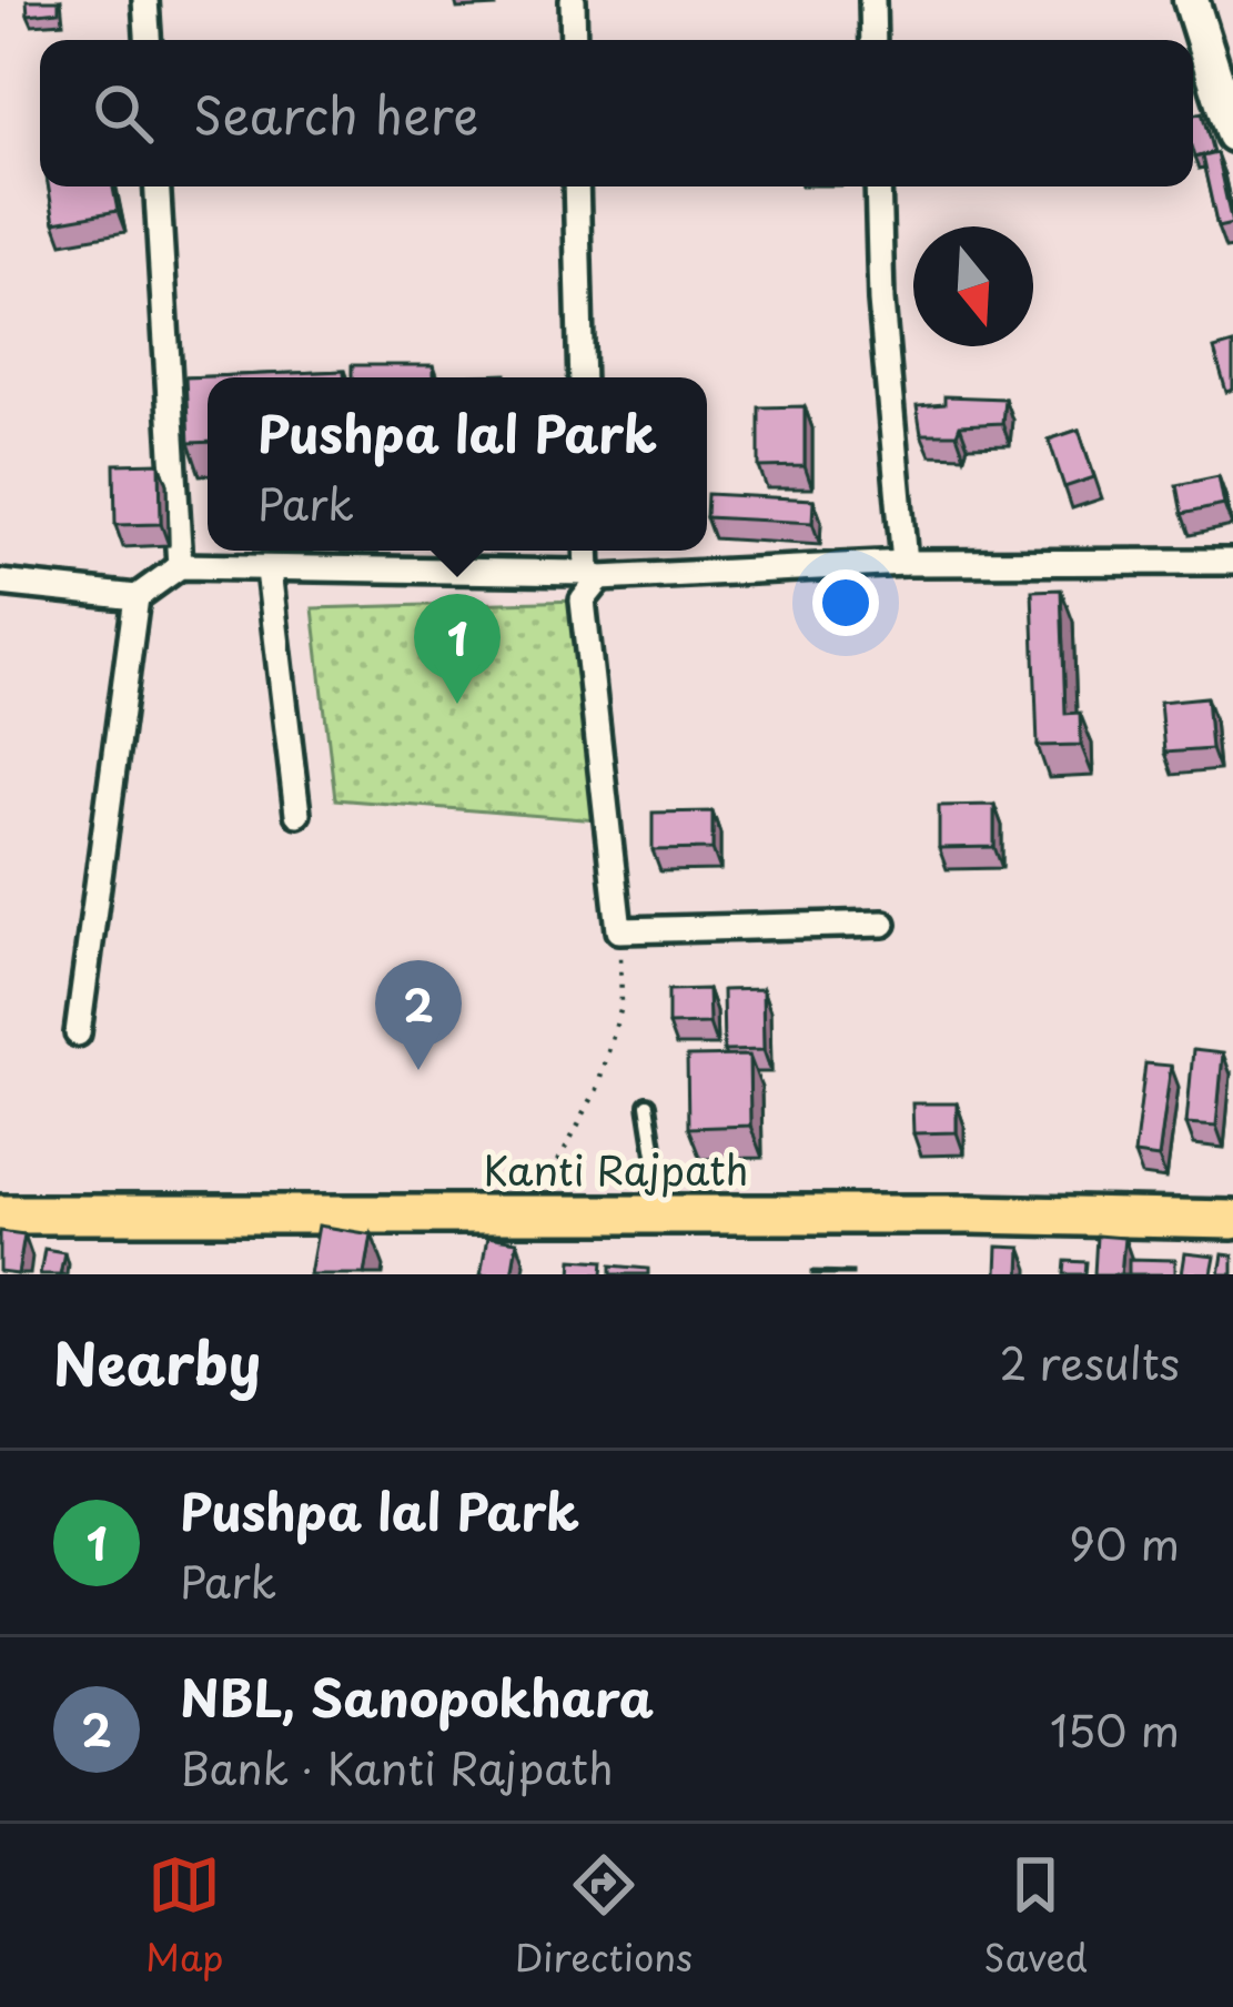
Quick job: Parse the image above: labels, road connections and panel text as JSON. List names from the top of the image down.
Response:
{
  "streets": {
    "main road": ["Kanti Rajpath"]
  },
  "north": "bottom",
  "page": {
    "search": "Search here",
    "popup": ["Pushpa lal Park", "Park"],
    "pins": ["1", "2"],
    "heading": ["Nearby", "2 results"],
    "list": [
      {
        "mark": "1",
        "name": "Pushpa lal Park",
        "note": "Park",
        "value": "90 m"
      },
      {
        "mark": "2",
        "name": "NBL, Sanopokhara",
        "note": "Bank · Kanti Rajpath",
        "value": "150 m"
      }
    ],
    "nav": ["Map", "Directions", "Saved"]
  }
}
